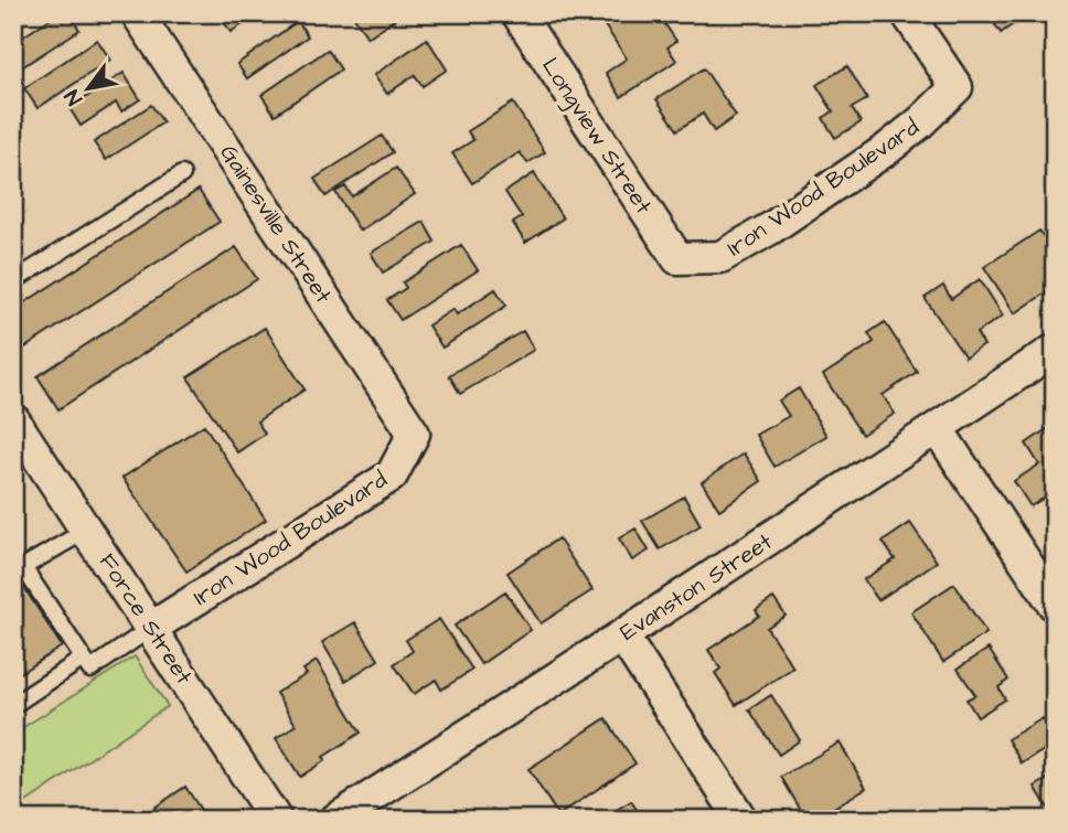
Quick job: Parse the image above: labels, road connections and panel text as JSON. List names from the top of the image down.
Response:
{
  "streets": {
    "street": [
      "Longview Street",
      "Iron Wood Boulevard",
      "Gainesville Street",
      "Evanston Street",
      "Force Street"
    ]
  },
  "crossings": [
    ["Longview Street", "Iron Wood Boulevard"],
    ["Iron Wood Boulevard", "Gainesville Street"],
    ["Iron Wood Boulevard", "Force Street"]
  ],
  "north": "bottom left"
}
